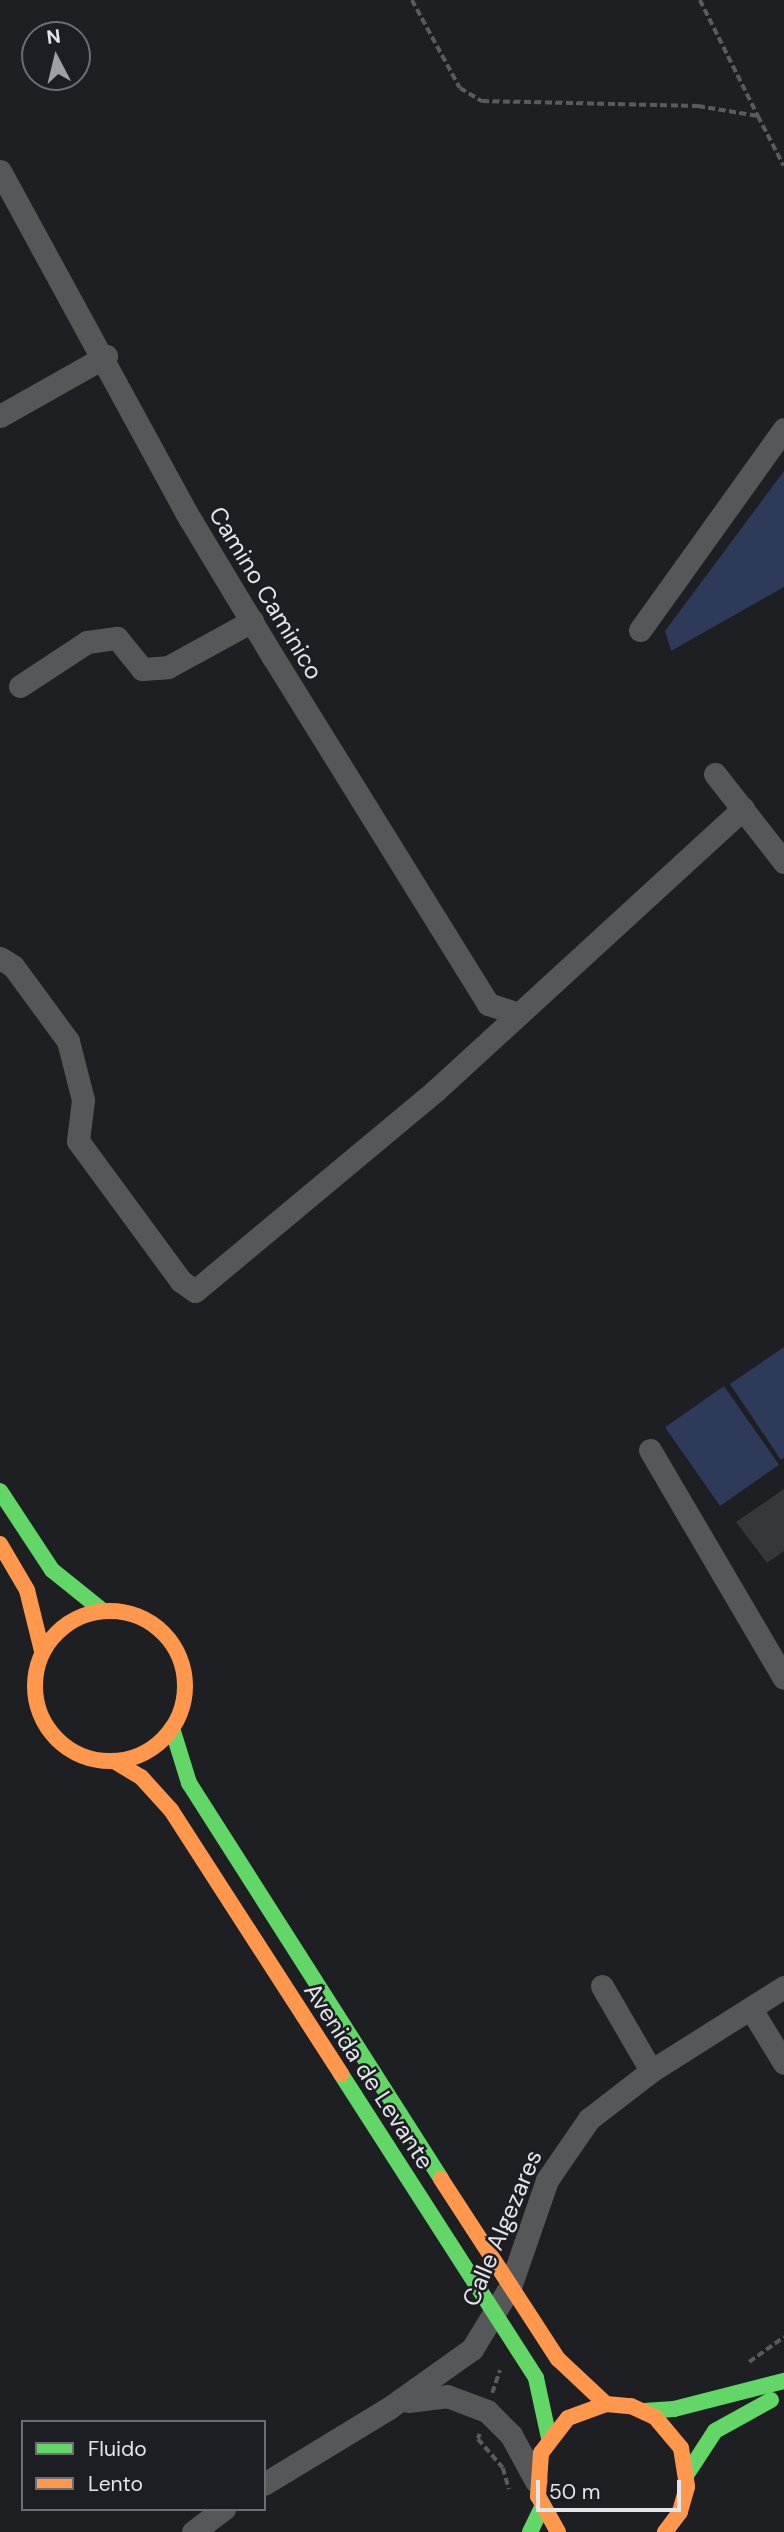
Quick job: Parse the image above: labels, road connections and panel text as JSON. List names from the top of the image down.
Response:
{
  "streets": {
    "main road": ["Avenida de Levante"],
    "street": ["Camino Caminico", "Calle Algezares"]
  },
  "crossings": [
    ["Avenida de Levante", "Calle Algezares"]
  ],
  "legend": ["Fluido", "Lento"],
  "scale_bar": "50 m",
  "north": "top"
}
